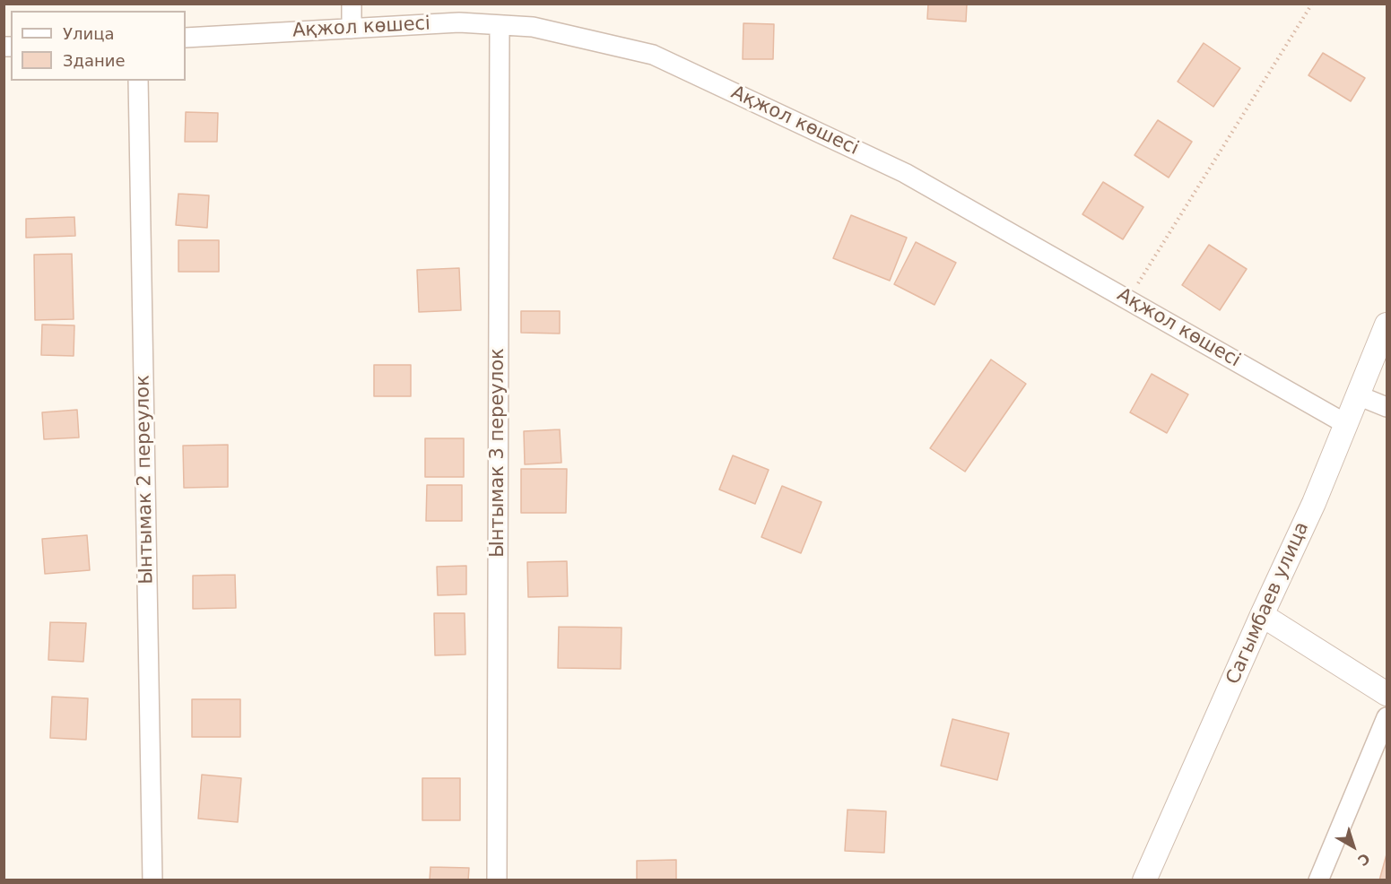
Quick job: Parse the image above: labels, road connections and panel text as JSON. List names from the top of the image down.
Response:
{
  "streets": {
    "street": [
      "Ақжол көшесі",
      "Ынтымак 3 переулок",
      "Ынтымак 2 переулок",
      "Сагымбаев улица"
    ]
  },
  "crossings": [
    ["Ақжол көшесі", "Ынтымак 3 переулок"],
    ["Ақжол көшесі", "Сагымбаев улица"]
  ],
  "legend": ["Улица", "Здание"],
  "north": "bottom right"
}
